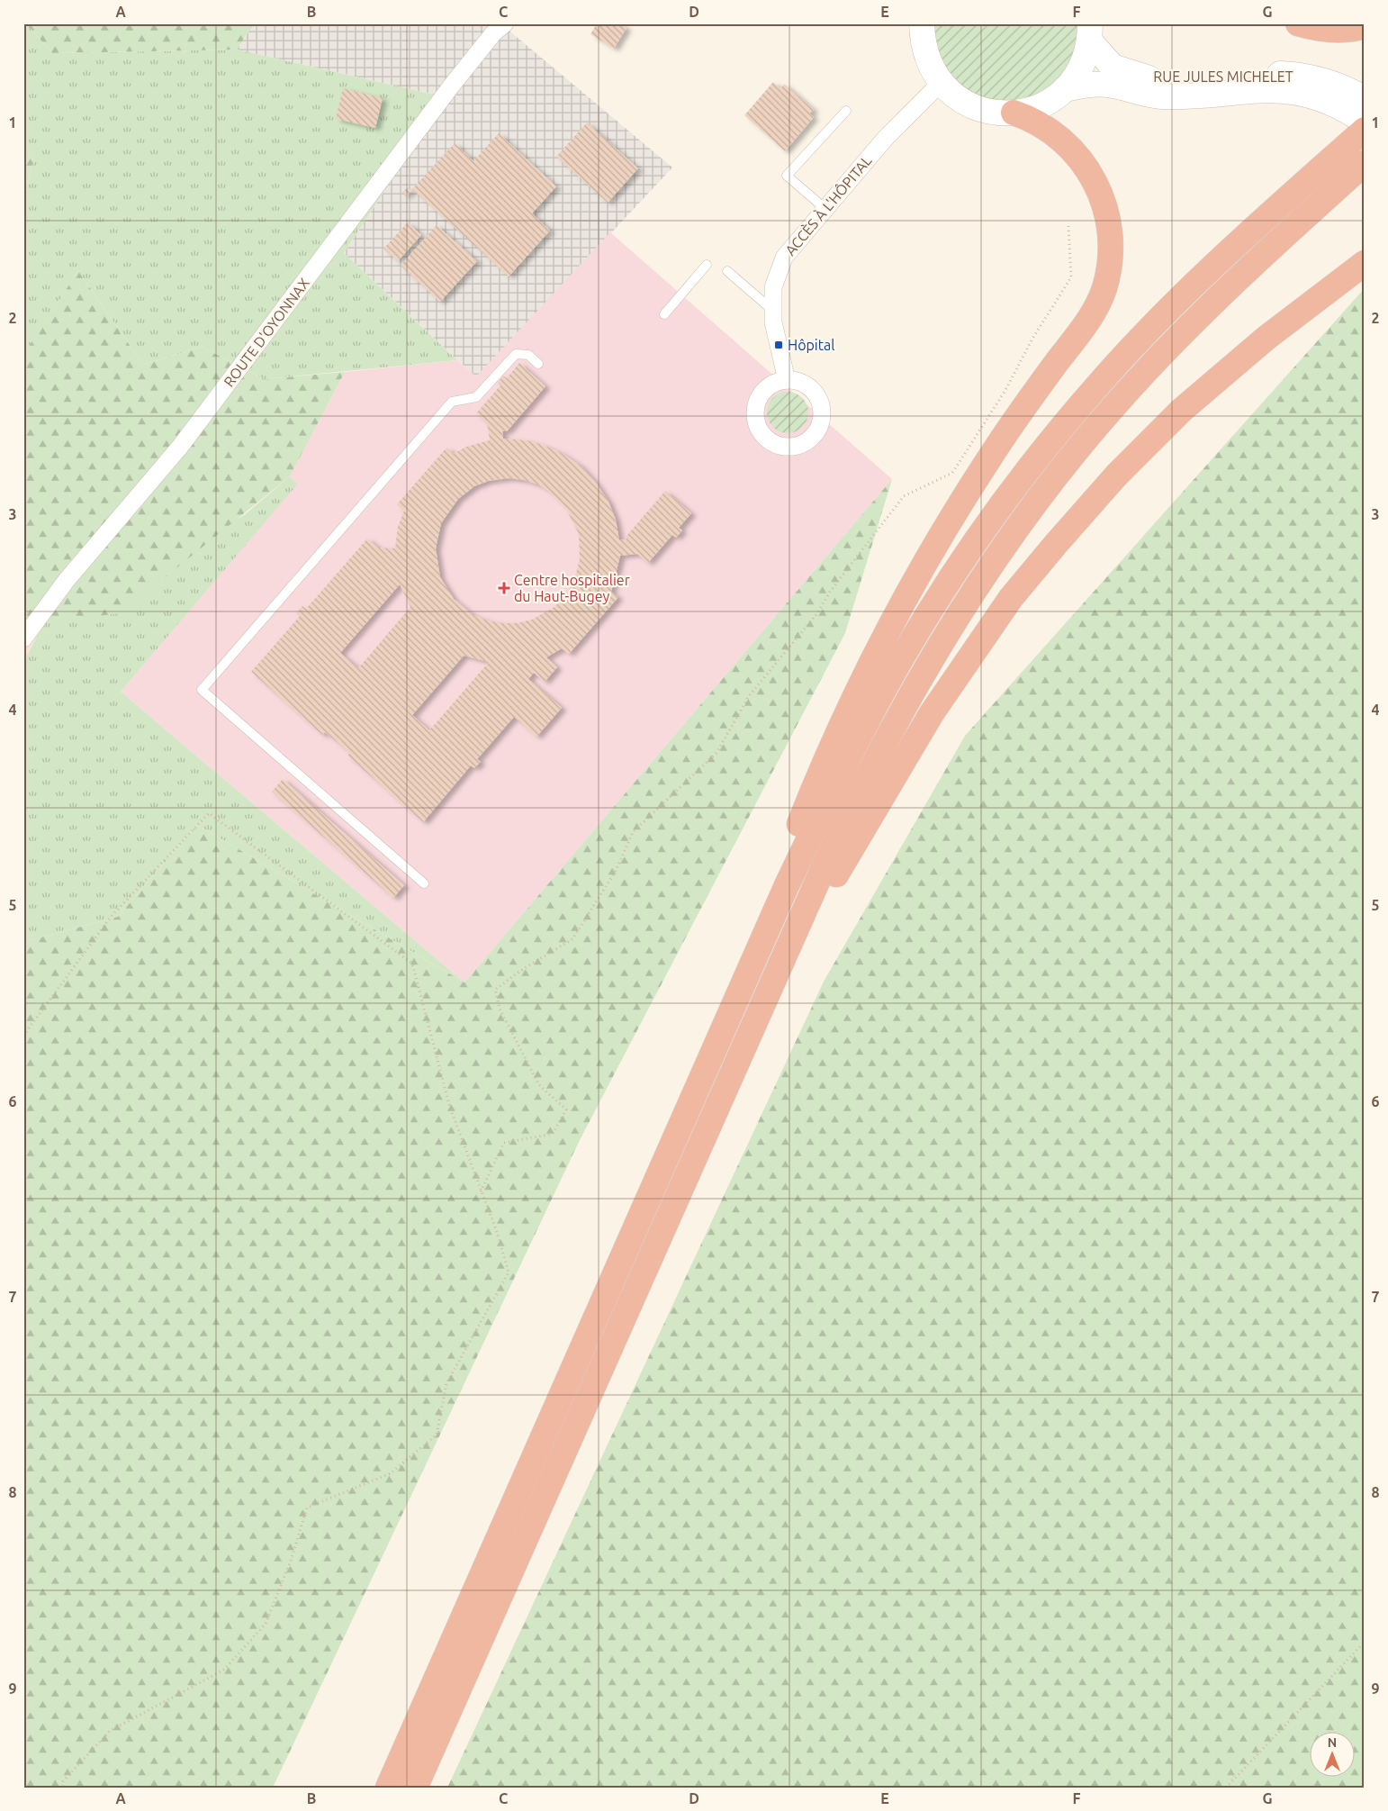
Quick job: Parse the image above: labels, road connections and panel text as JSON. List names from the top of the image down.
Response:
{
  "streets": {
    "main road": ["RUE JULES MICHELET"],
    "street": ["ACCÈS À L'HÔPITAL", "ROUTE D'OYONNAX"]
  },
  "places": {
    "transit": ["Hôpital"],
    "health": ["Centre hospitalier du Haut-Bugey"]
  },
  "north": "top",
  "grid": {
    "columns": [
      "A",
      "B",
      "C",
      "D",
      "E",
      "F",
      "G"
    ],
    "rows": [
      "1",
      "2",
      "3",
      "4",
      "5",
      "6",
      "7",
      "8",
      "9"
    ]
  }
}
